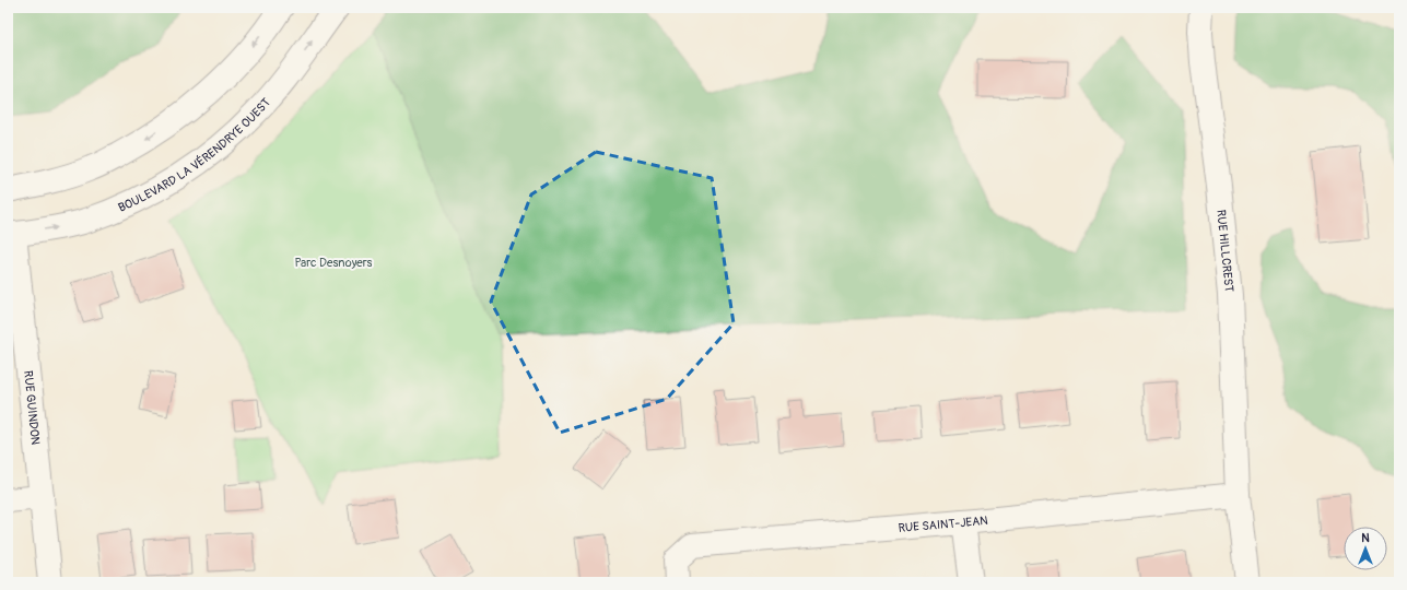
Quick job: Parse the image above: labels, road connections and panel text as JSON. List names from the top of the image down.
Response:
{
  "streets": {
    "street": [
      "BOULEVARD LA VÉRENDRYE OUEST",
      "RUE HILLCREST",
      "RUE GUINDON",
      "RUE SAINT-JEAN"
    ]
  },
  "crossings": [
    ["BOULEVARD LA VÉRENDRYE OUEST", "RUE GUINDON"],
    ["RUE HILLCREST", "RUE SAINT-JEAN"]
  ],
  "parks": ["Parc Desnoyers"],
  "north": "top"
}
